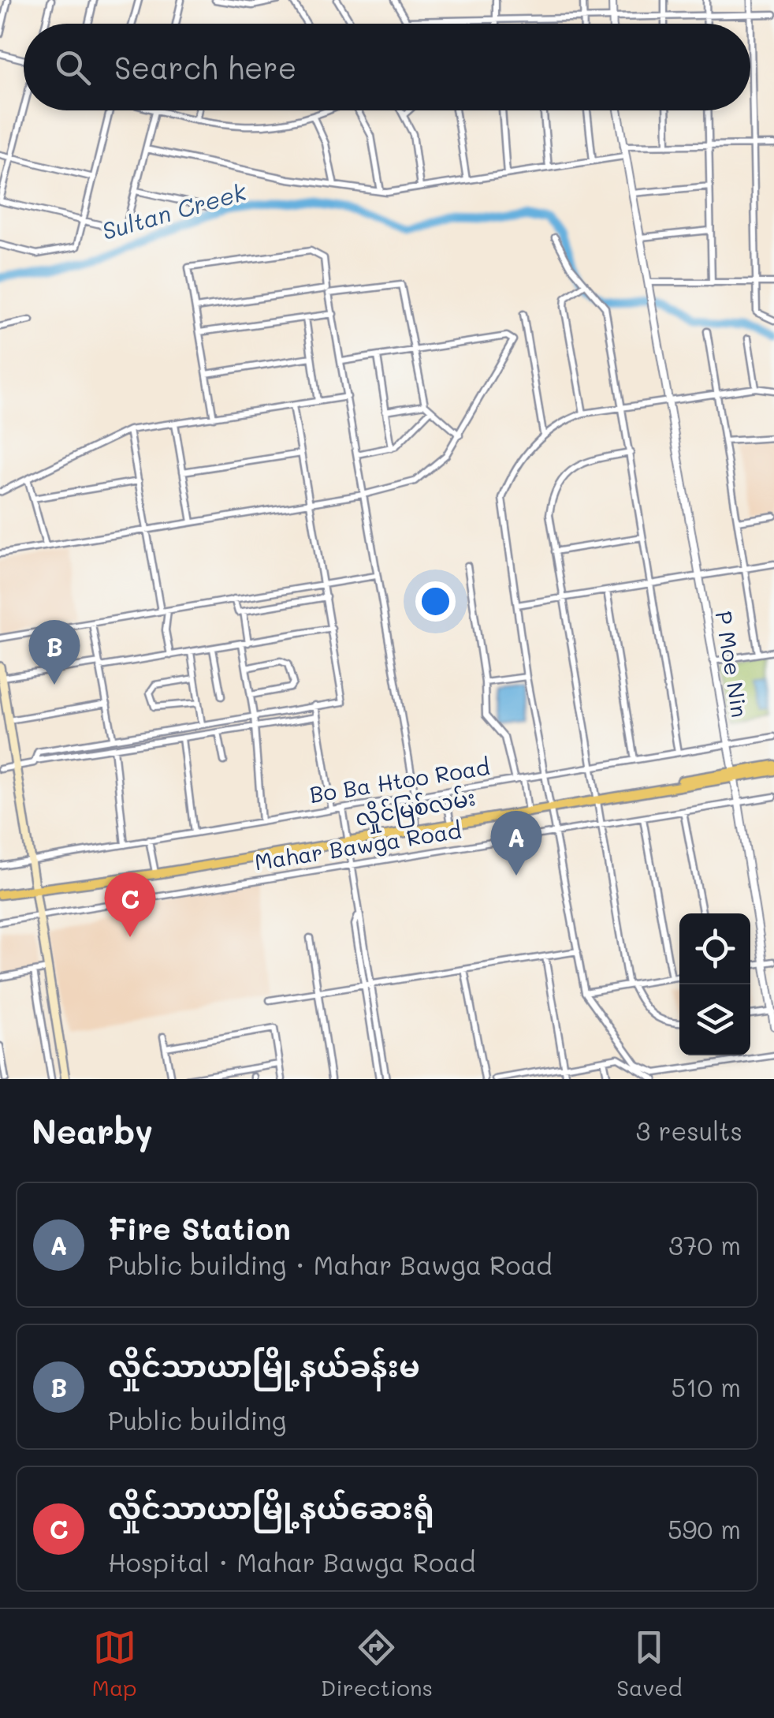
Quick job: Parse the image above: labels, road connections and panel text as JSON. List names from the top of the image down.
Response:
{
  "streets": {
    "main road": ["လှိုင်မြစ်လမ်း"],
    "street": ["P Moe Nin", "Bo Ba Htoo Road", "Mahar Bawga Road"]
  },
  "crossings": [
    ["P Moe Nin", "Bo Ba Htoo Road"],
    ["P Moe Nin", "လှိုင်မြစ်လမ်း"],
    ["P Moe Nin", "Mahar Bawga Road"]
  ],
  "water": ["Sultan Creek"],
  "page": {
    "search": "Search here",
    "pins": ["B", "A", "C"],
    "heading": ["Nearby", "3 results"],
    "list": [
      {
        "mark": "A",
        "name": "Fire Station",
        "note": "Public building · Mahar Bawga Road",
        "value": "370 m"
      },
      {
        "mark": "B",
        "name": "လှိုင်သာယာမြို့နယ်ခန်းမ",
        "note": "Public building",
        "value": "510 m"
      },
      {
        "mark": "C",
        "name": "လှိုင်သာယာမြို့နယ်ဆေးရုံ",
        "note": "Hospital · Mahar Bawga Road",
        "value": "590 m"
      }
    ],
    "nav": ["Map", "Directions", "Saved"]
  }
}
